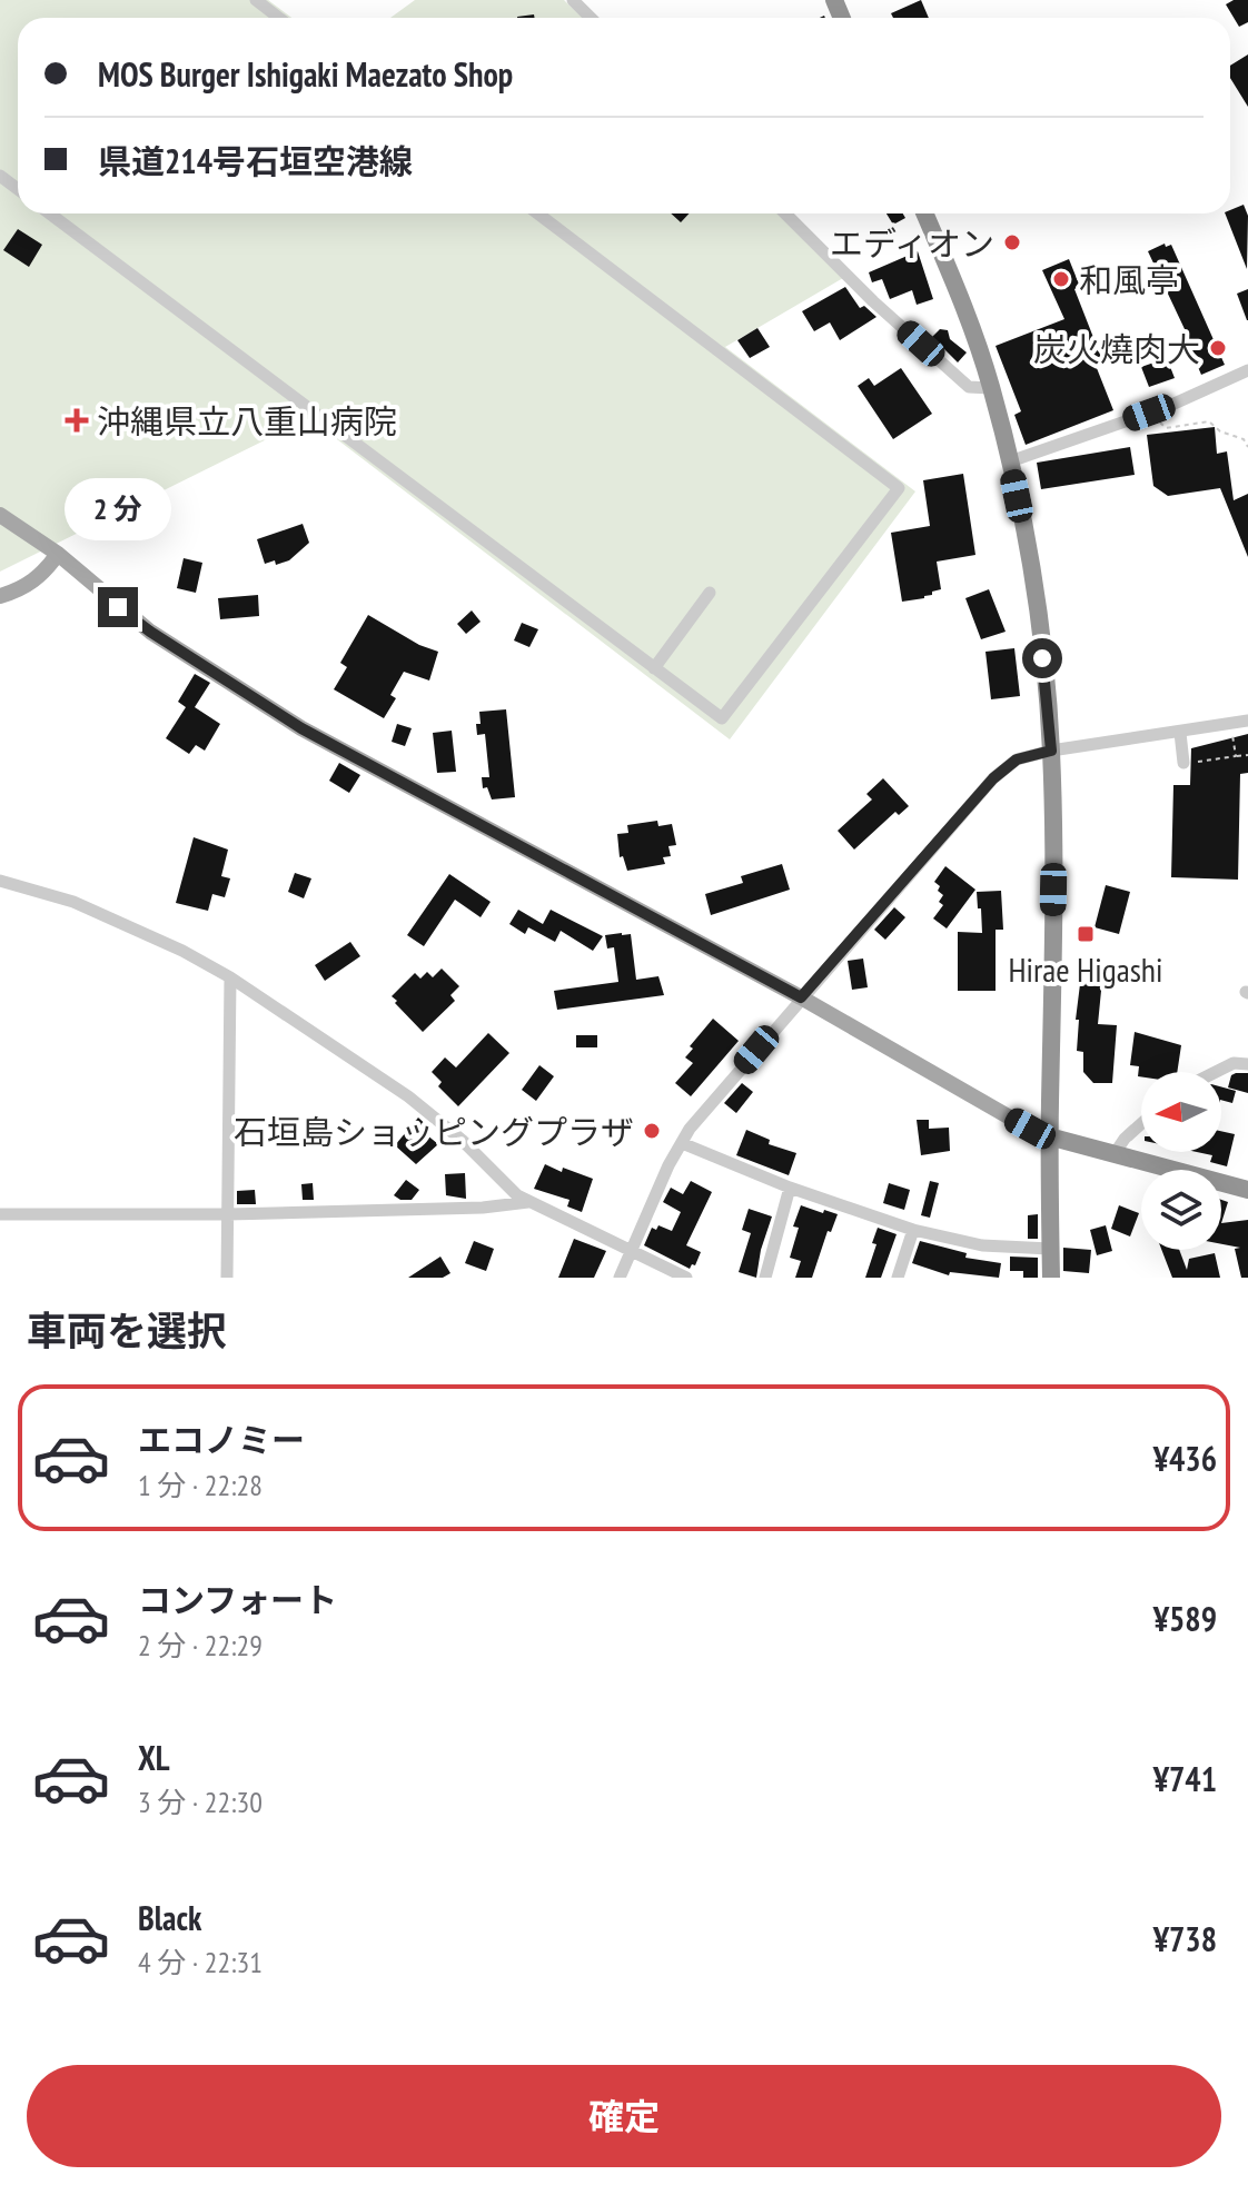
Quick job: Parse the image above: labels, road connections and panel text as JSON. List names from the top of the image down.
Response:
{
  "places": {
    "other": [
      "エディオン",
      "和風亭",
      "炭火燒肉大",
      "石垣島ショッピングプラザ"
    ],
    "health": ["沖縄県立八重山病院"],
    "transit": ["Hirae Higashi"]
  },
  "north": "left",
  "page": {
    "banner": ["MOS Burger Ishigaki Maezato Shop", "県道214号石垣空港線"],
    "bubble": "2 分",
    "heading": "車両を選択",
    "list": [
      {
        "name": "エコノミー",
        "note": "1 分 · 22:28",
        "value": "¥436"
      },
      {
        "name": "コンフォート",
        "note": "2 分 · 22:29",
        "value": "¥589"
      },
      {
        "name": "XL",
        "note": "3 分 · 22:30",
        "value": "¥741"
      },
      {
        "name": "Black",
        "note": "4 分 · 22:31",
        "value": "¥738"
      }
    ],
    "buttons": "確定"
  }
}
